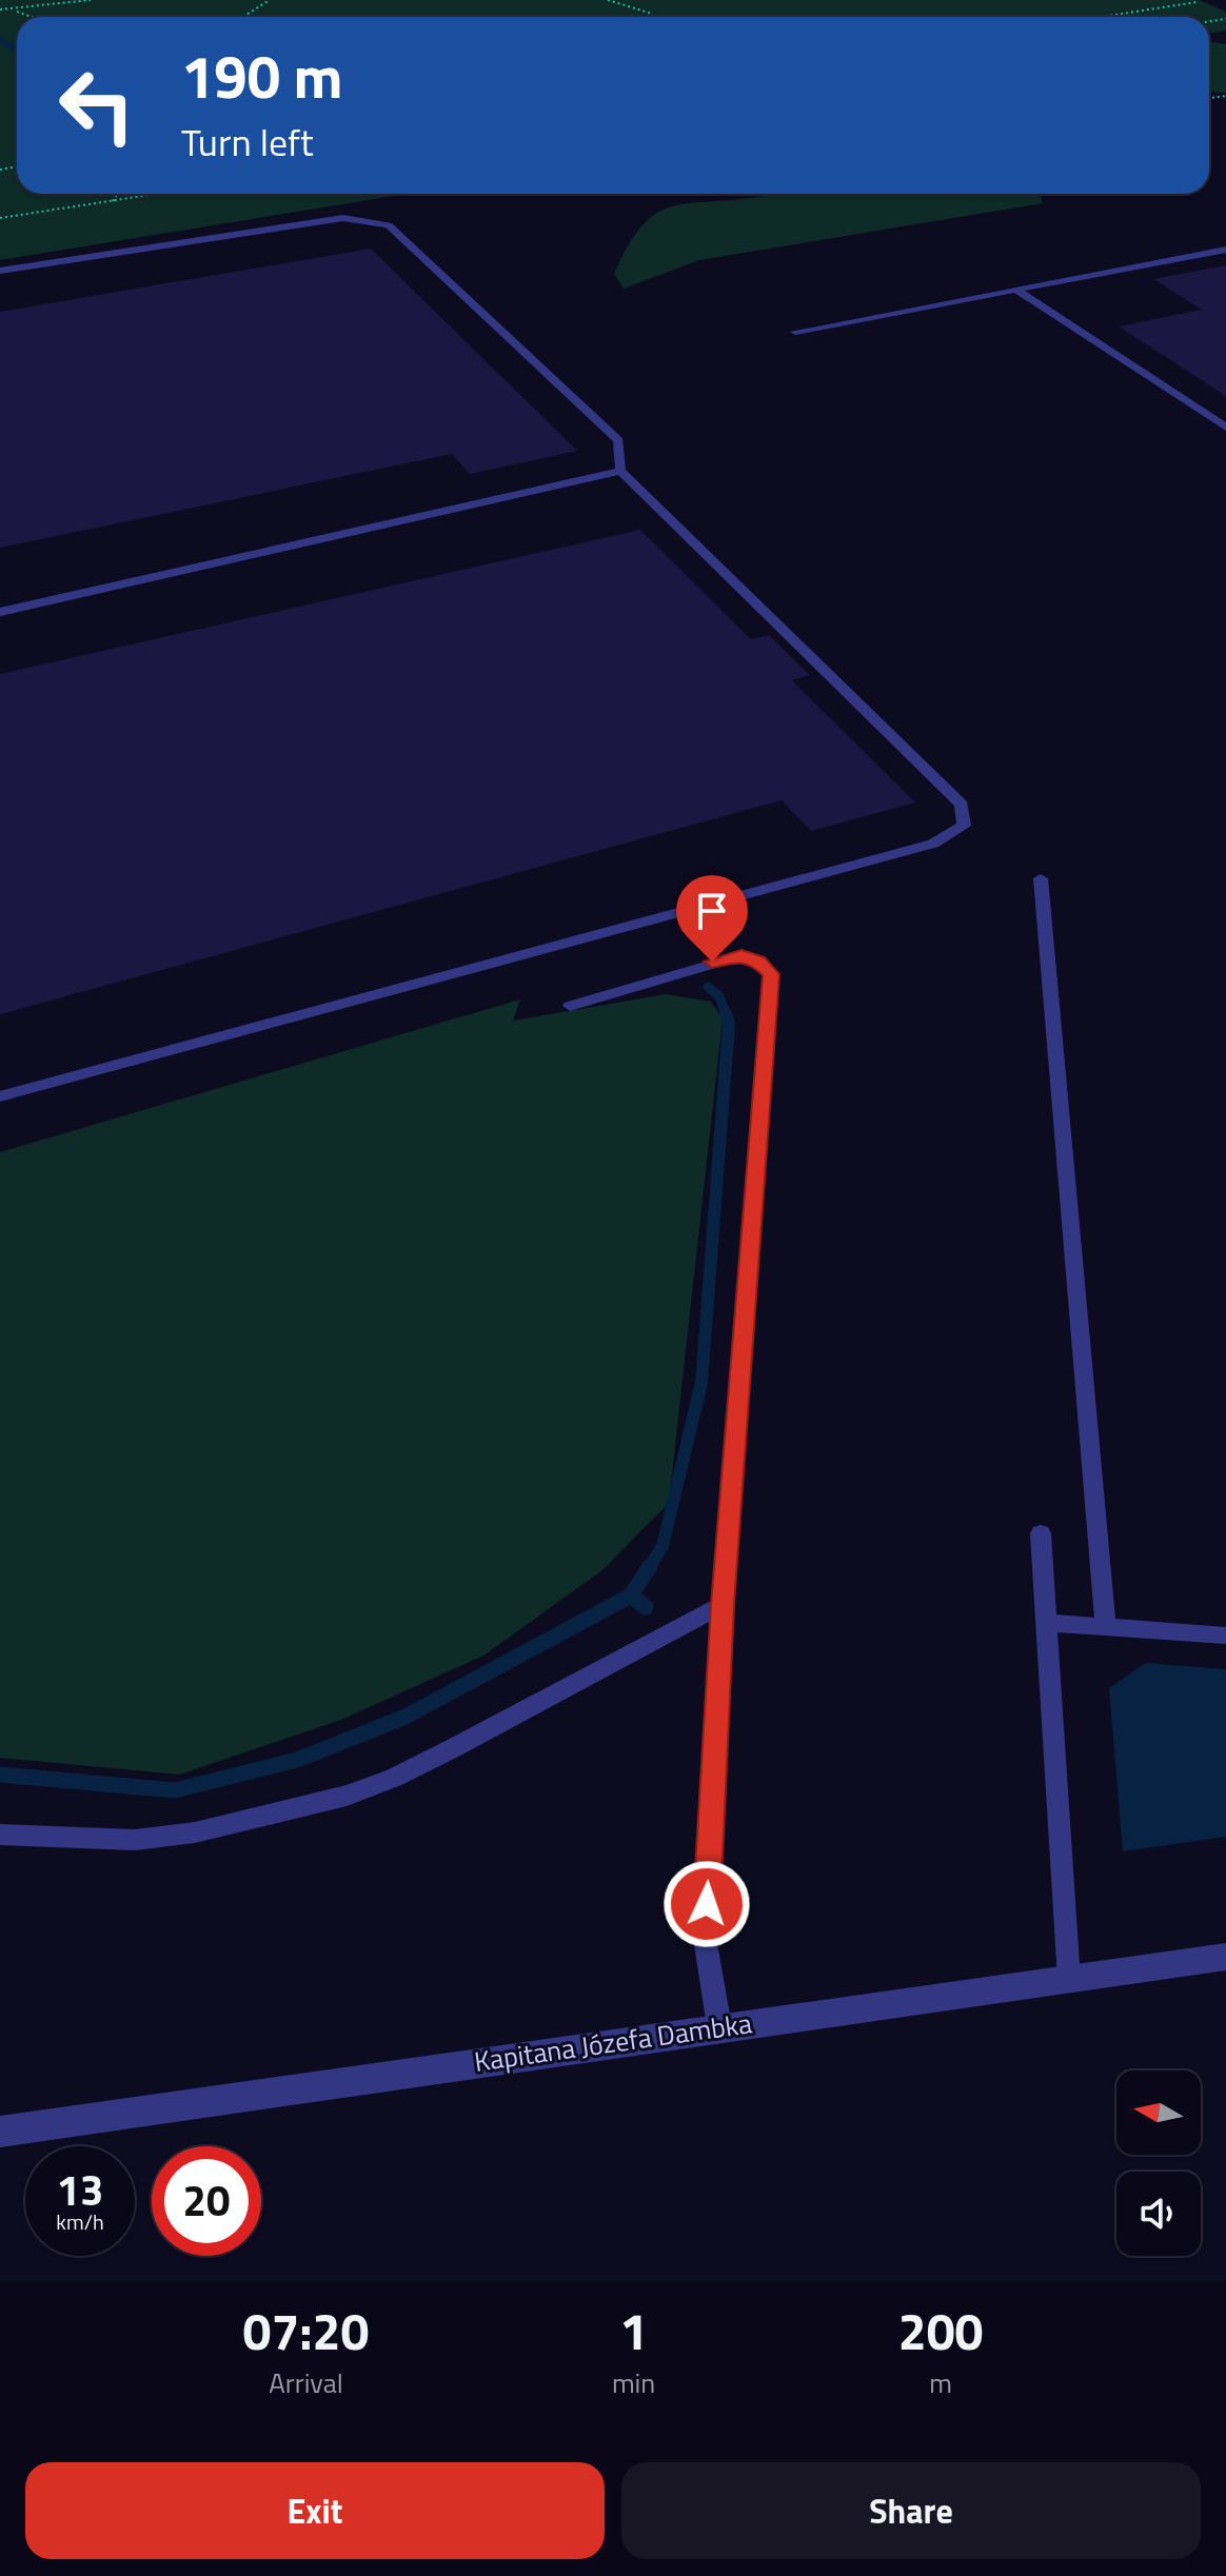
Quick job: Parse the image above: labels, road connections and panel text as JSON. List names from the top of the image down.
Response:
{
  "streets": {
    "street": ["Kapitana Józefa Dambka"]
  },
  "north": "left",
  "page": {
    "turn": ["190 m", "Turn left"],
    "speed": "13 km/h",
    "limit": "20",
    "eta": [
      "07:20",
      "Arrival",
      "1",
      "min",
      "200",
      "m"
    ],
    "buttons": ["Exit", "Share"]
  }
}
